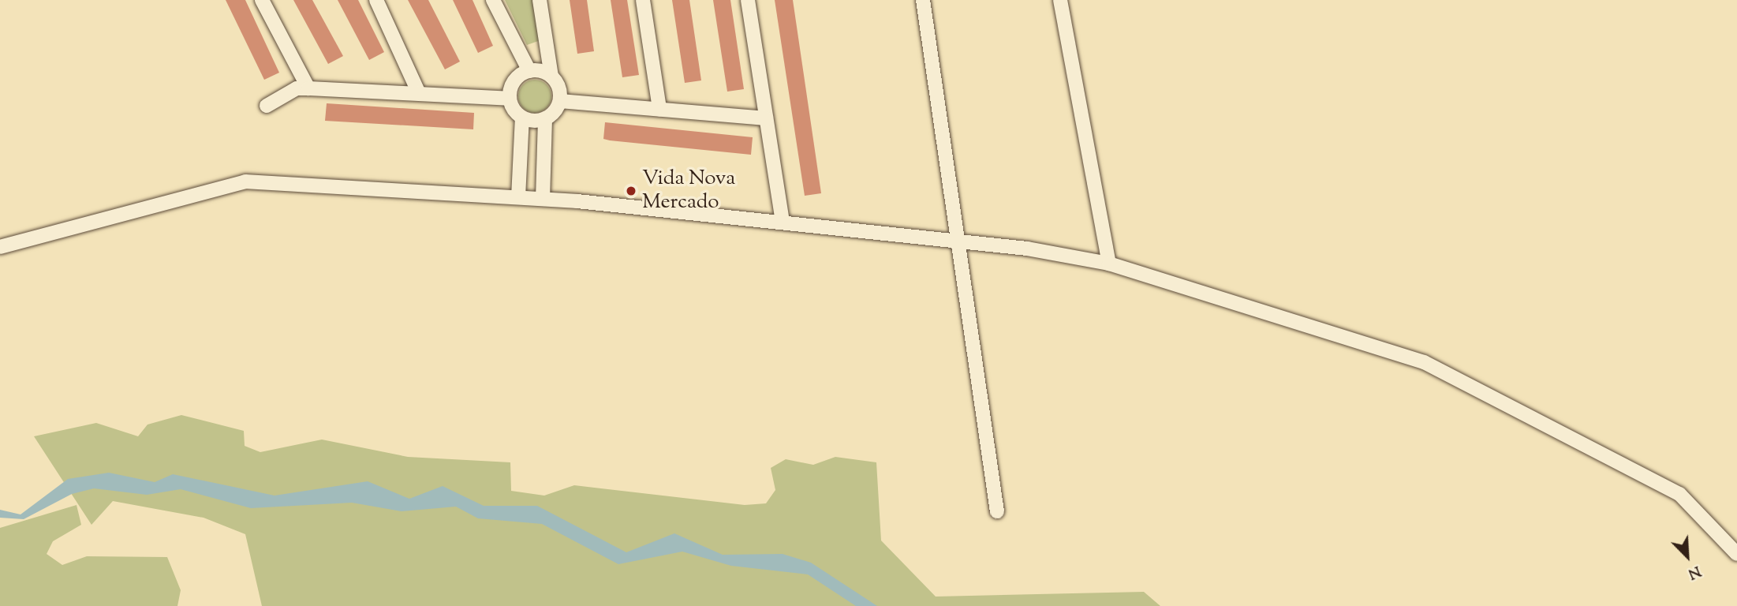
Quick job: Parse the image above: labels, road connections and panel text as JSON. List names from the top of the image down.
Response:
{
  "places": ["Vida Nova Mercado"],
  "north": "bottom right"
}
